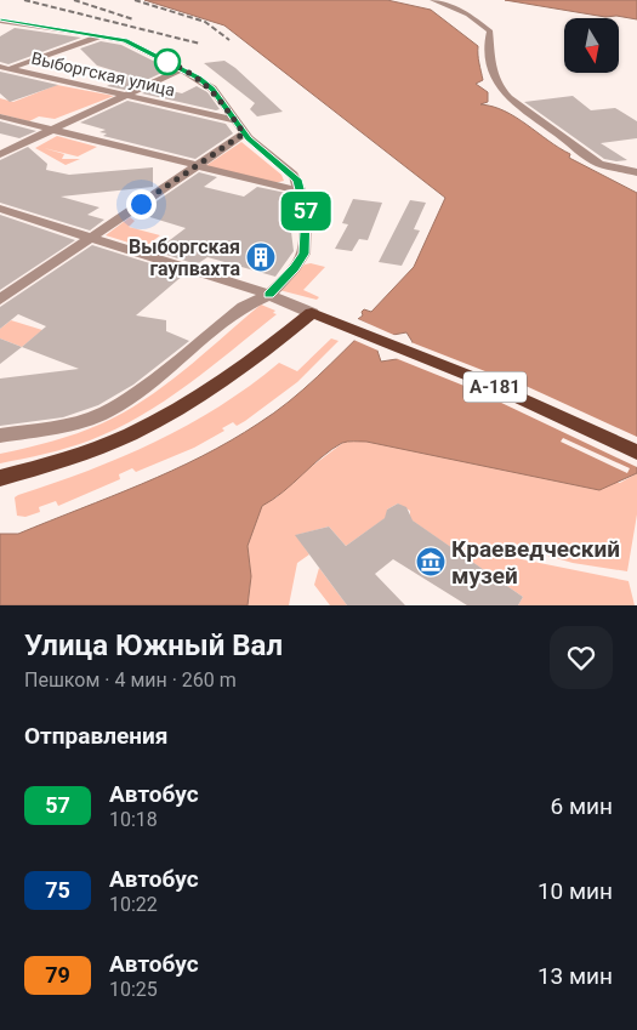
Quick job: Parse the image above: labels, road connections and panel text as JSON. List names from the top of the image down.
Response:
{
  "streets": {
    "main road": ["А-181"],
    "street": ["Выборгская улица"]
  },
  "places": {
    "building": ["Выборгская гаупвахта"],
    "museum": ["Краеведческий музей"]
  },
  "lines": ["bus line 57"],
  "north": "bottom",
  "page": {
    "on_map": "57",
    "heading": [
      ["Улица Южный Вал", "Пешком · 4 мин · 260 m"],
      "Отправления"
    ],
    "list": [
      {
        "mark": "57",
        "name": "Автобус",
        "note": "10:18",
        "value": "6 мин"
      },
      {
        "mark": "75",
        "name": "Автобус",
        "note": "10:22",
        "value": "10 мин"
      },
      {
        "mark": "79",
        "name": "Автобус",
        "note": "10:25",
        "value": "13 мин"
      }
    ]
  }
}
